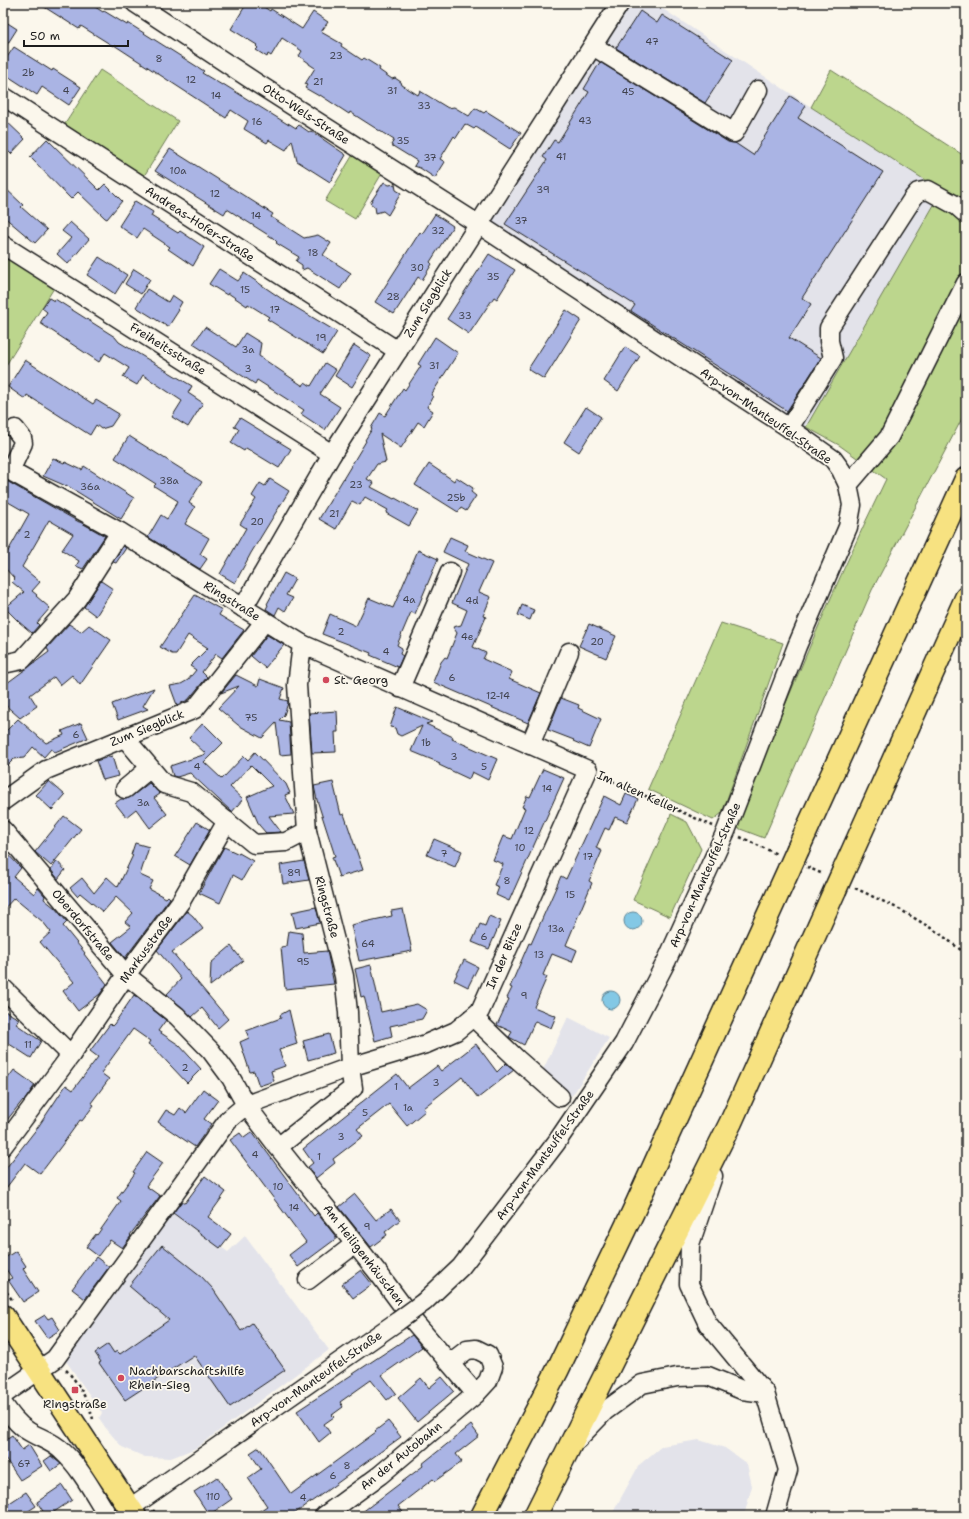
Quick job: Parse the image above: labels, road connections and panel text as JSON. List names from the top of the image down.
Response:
{
  "streets": {
    "street": [
      "Otto-Wels-Straße",
      "Andreas-Hofer-Straße",
      "Zum Siegblick",
      "Freiheitsstraße",
      "Arp-von-Manteuffel-Straße",
      "Ringstraße",
      "Im alten Keller",
      "Oberdorfstraße",
      "Markusstraße",
      "In der Bitze",
      "Am Heiligenhäuschen",
      "An der Autobahn"
    ]
  },
  "crossings": [
    ["Otto-Wels-Straße", "Zum Siegblick"],
    ["Otto-Wels-Straße", "Arp-von-Manteuffel-Straße"],
    ["Andreas-Hofer-Straße", "Zum Siegblick"],
    ["Zum Siegblick", "Freiheitsstraße"],
    ["Zum Siegblick", "Arp-von-Manteuffel-Straße"],
    ["Zum Siegblick", "Ringstraße"],
    ["Arp-von-Manteuffel-Straße", "Im alten Keller"],
    ["Ringstraße", "Im alten Keller"],
    ["Ringstraße", "In der Bitze"],
    ["Im alten Keller", "In der Bitze"],
    ["Oberdorfstraße", "Markusstraße"],
    ["Oberdorfstraße", "Am Heiligenhäuschen"],
    ["Am Heiligenhäuschen", "An der Autobahn"]
  ],
  "places": {
    "other": ["St. Georg", "Nachbarschaftshilfe Rhein-Sieg"],
    "transit": ["Ringstraße"]
  },
  "house_numbers": [
    "47",
    "23",
    "8",
    "2b",
    "12",
    "21",
    "4",
    "31",
    "45",
    "14",
    "33",
    "43",
    "16",
    "35",
    "41",
    "37",
    "10a",
    "39",
    "12",
    "14",
    "37",
    "32",
    "18",
    "30",
    "35",
    "15",
    "28",
    "17",
    "33",
    "19",
    "3a",
    "31",
    "3",
    "38a",
    "23",
    "36a",
    "25b",
    "21",
    "20",
    "2",
    "4a",
    "4d",
    "2",
    "4e",
    "20",
    "4",
    "6",
    "12-14",
    "75",
    "6",
    "1b",
    "3",
    "4",
    "5",
    "14",
    "3a",
    "12",
    "10",
    "7",
    "17",
    "89",
    "8",
    "15",
    "13a",
    "6",
    "64",
    "13",
    "95",
    "9",
    "11",
    "2",
    "3",
    "1",
    "1a",
    "5",
    "3",
    "4",
    "1",
    "10",
    "14",
    "9",
    "67",
    "8",
    "6",
    "110",
    "4"
  ],
  "scale_bar": "50 m"
}
